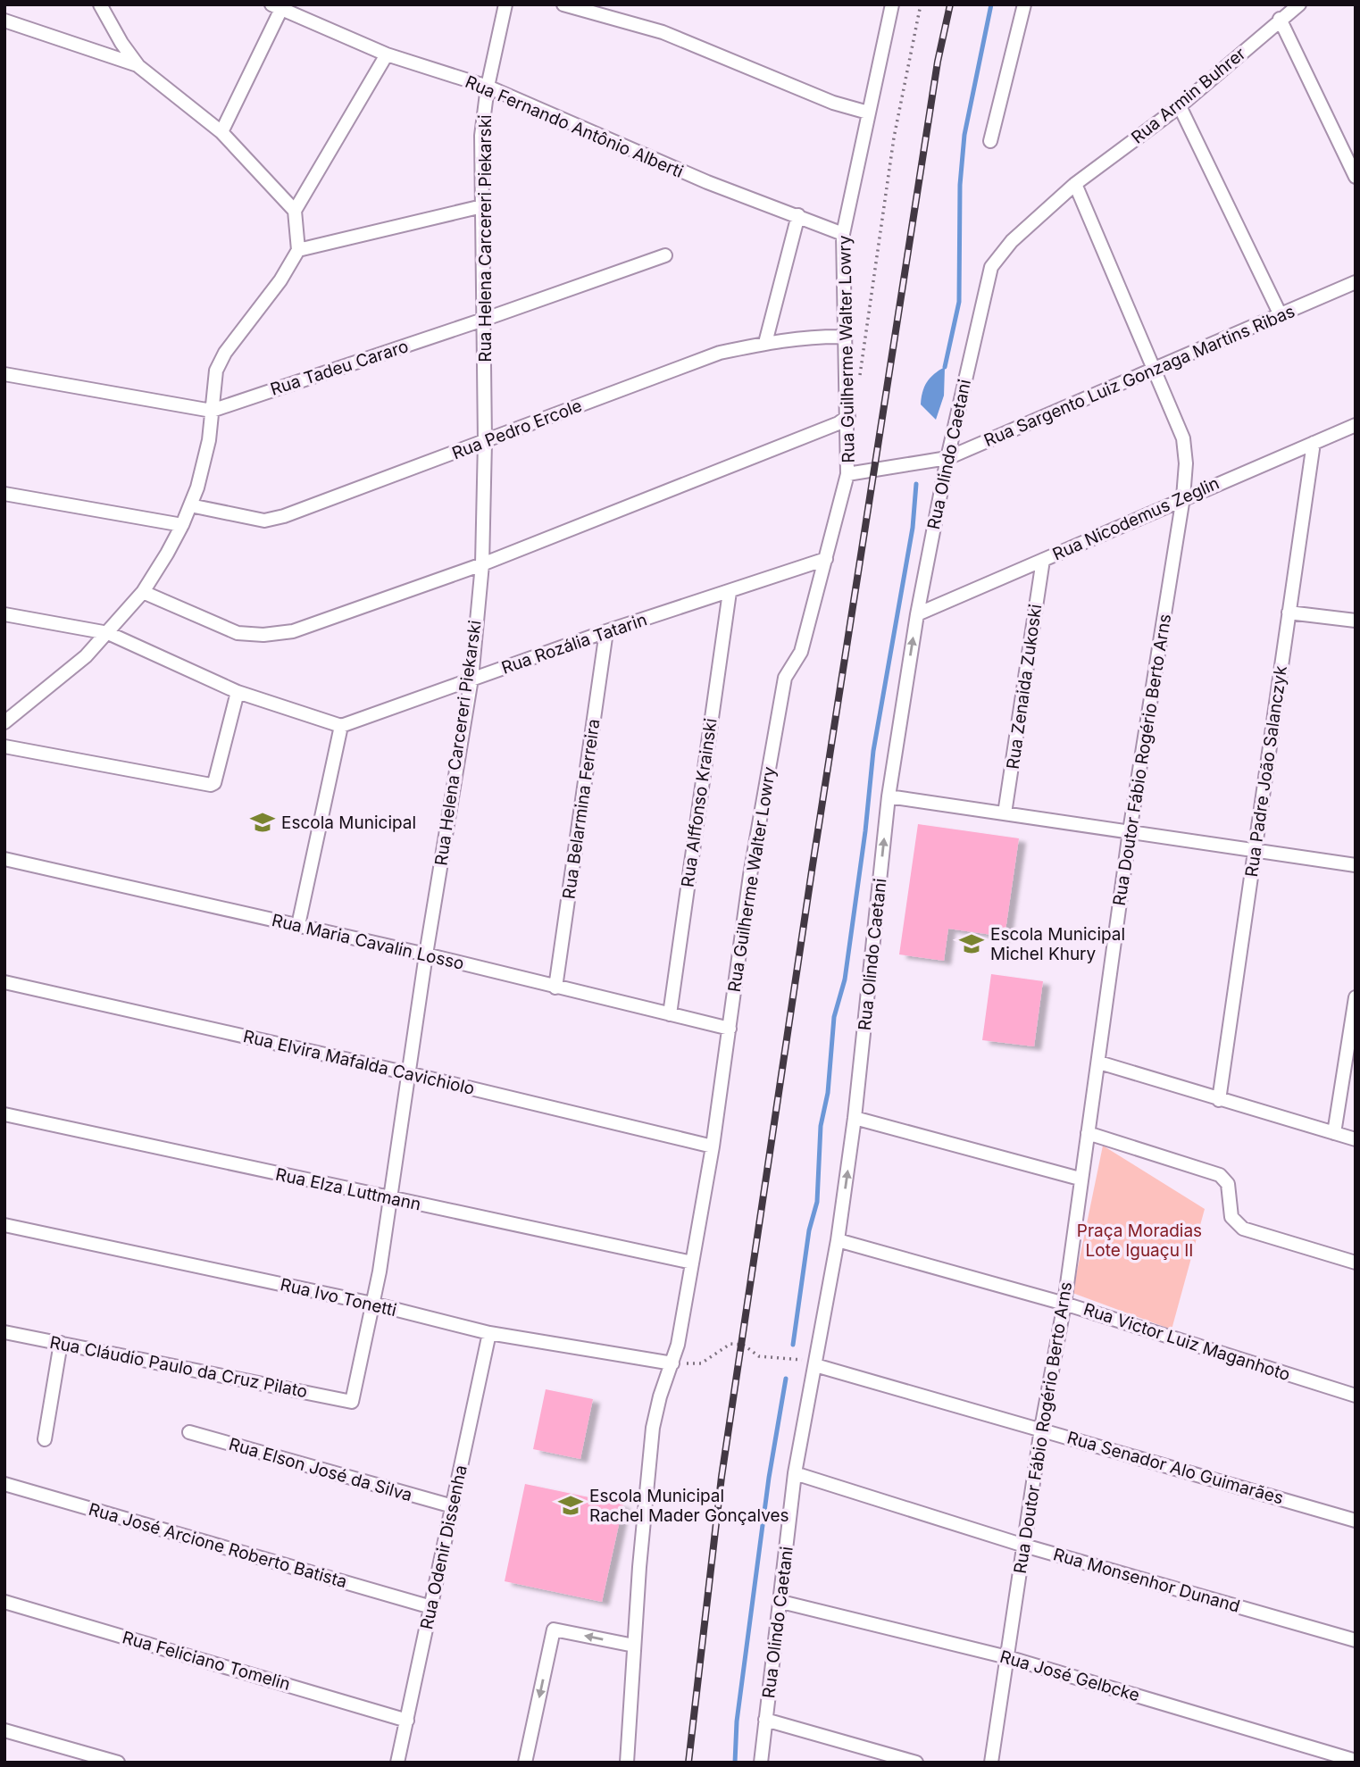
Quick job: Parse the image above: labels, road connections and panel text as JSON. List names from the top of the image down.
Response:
{
  "streets": {
    "street": [
      "Rua Armin Buhrer",
      "Rua Fernando Antônio Alberti",
      "Rua Helena Carcereri Piekarski",
      "Rua Guilherme Walter Lowry",
      "Rua Tadeu Cararo",
      "Rua Sargento Luiz Gonzaga Martins Ribas",
      "Rua Pedro Ercole",
      "Rua Olindo Caetani",
      "Rua Nicodemus Zeglin",
      "Rua Rozália Tatarin",
      "Rua Zenaida Zukoski",
      "Rua Doutor Fábio Rogério Berto Arns",
      "Rua Padre João Salanczyk",
      "Rua Alffonso Krainski",
      "Rua Belarmina Ferreira",
      "Rua Maria Cavalin Losso",
      "Rua Elvira Mafalda Cavichiolo",
      "Rua Elza Luttmann",
      "Rua Ivo Tonetti",
      "Rua Victor Luiz Maganhoto",
      "Rua Cláudio Paulo da Cruz Pilato",
      "Rua Senador Alo Guimarães",
      "Rua Elson José da Silva",
      "Rua José Arcione Roberto Batista",
      "Rua Odenir Dissenha",
      "Rua Monsenhor Dunand",
      "Rua Feliciano Tomelin",
      "Rua José Gelbcke"
    ]
  },
  "crossings": [
    ["Rua Armin Buhrer", "Rua Olindo Caetani"],
    ["Rua Armin Buhrer", "Rua Doutor Fábio Rogério Berto Arns"],
    ["Rua Fernando Antônio Alberti", "Rua Helena Carcereri Piekarski"],
    ["Rua Fernando Antônio Alberti", "Rua Guilherme Walter Lowry"],
    ["Rua Helena Carcereri Piekarski", "Rua Tadeu Cararo"],
    ["Rua Helena Carcereri Piekarski", "Rua Pedro Ercole"],
    ["Rua Helena Carcereri Piekarski", "Rua Rozália Tatarin"],
    ["Rua Helena Carcereri Piekarski", "Rua Maria Cavalin Losso"],
    ["Rua Helena Carcereri Piekarski", "Rua Elvira Mafalda Cavichiolo"],
    ["Rua Helena Carcereri Piekarski", "Rua Elza Luttmann"],
    ["Rua Helena Carcereri Piekarski", "Rua Ivo Tonetti"],
    ["Rua Helena Carcereri Piekarski", "Rua Cláudio Paulo da Cruz Pilato"],
    ["Rua Guilherme Walter Lowry", "Rua Sargento Luiz Gonzaga Martins Ribas"],
    ["Rua Guilherme Walter Lowry", "Rua Pedro Ercole"],
    ["Rua Guilherme Walter Lowry", "Rua Rozália Tatarin"],
    ["Rua Guilherme Walter Lowry", "Rua Maria Cavalin Losso"],
    ["Rua Guilherme Walter Lowry", "Rua Elvira Mafalda Cavichiolo"],
    ["Rua Guilherme Walter Lowry", "Rua Elza Luttmann"],
    ["Rua Guilherme Walter Lowry", "Rua Ivo Tonetti"],
    ["Rua Sargento Luiz Gonzaga Martins Ribas", "Rua Olindo Caetani"],
    ["Rua Sargento Luiz Gonzaga Martins Ribas", "Rua Doutor Fábio Rogério Berto Arns"],
    ["Rua Olindo Caetani", "Rua Nicodemus Zeglin"],
    ["Rua Olindo Caetani", "Rua Doutor Fábio Rogério Berto Arns"],
    ["Rua Olindo Caetani", "Rua Victor Luiz Maganhoto"],
    ["Rua Olindo Caetani", "Rua Senador Alo Guimarães"],
    ["Rua Olindo Caetani", "Rua Monsenhor Dunand"],
    ["Rua Olindo Caetani", "Rua José Gelbcke"],
    ["Rua Nicodemus Zeglin", "Rua Zenaida Zukoski"],
    ["Rua Nicodemus Zeglin", "Rua Doutor Fábio Rogério Berto Arns"],
    ["Rua Nicodemus Zeglin", "Rua Padre João Salanczyk"],
    ["Rua Rozália Tatarin", "Rua Alffonso Krainski"],
    ["Rua Rozália Tatarin", "Rua Belarmina Ferreira"],
    ["Rua Doutor Fábio Rogério Berto Arns", "Rua Victor Luiz Maganhoto"],
    ["Rua Doutor Fábio Rogério Berto Arns", "Rua Senador Alo Guimarães"],
    ["Rua Doutor Fábio Rogério Berto Arns", "Rua Monsenhor Dunand"],
    ["Rua Doutor Fábio Rogério Berto Arns", "Rua José Gelbcke"],
    ["Rua Alffonso Krainski", "Rua Maria Cavalin Losso"],
    ["Rua Belarmina Ferreira", "Rua Maria Cavalin Losso"],
    ["Rua Ivo Tonetti", "Rua Odenir Dissenha"],
    ["Rua Elson José da Silva", "Rua Odenir Dissenha"],
    ["Rua José Arcione Roberto Batista", "Rua Odenir Dissenha"],
    ["Rua Odenir Dissenha", "Rua Feliciano Tomelin"]
  ],
  "one_way": ["Rua Olindo Caetani"],
  "parks": ["Praça Moradias Lote Iguaçu II"],
  "places": {
    "school or university": ["Escola Municipal", "Escola Municipal Michel Khury", "Escola Municipal Rachel Mader Gonçalves"]
  }
}
